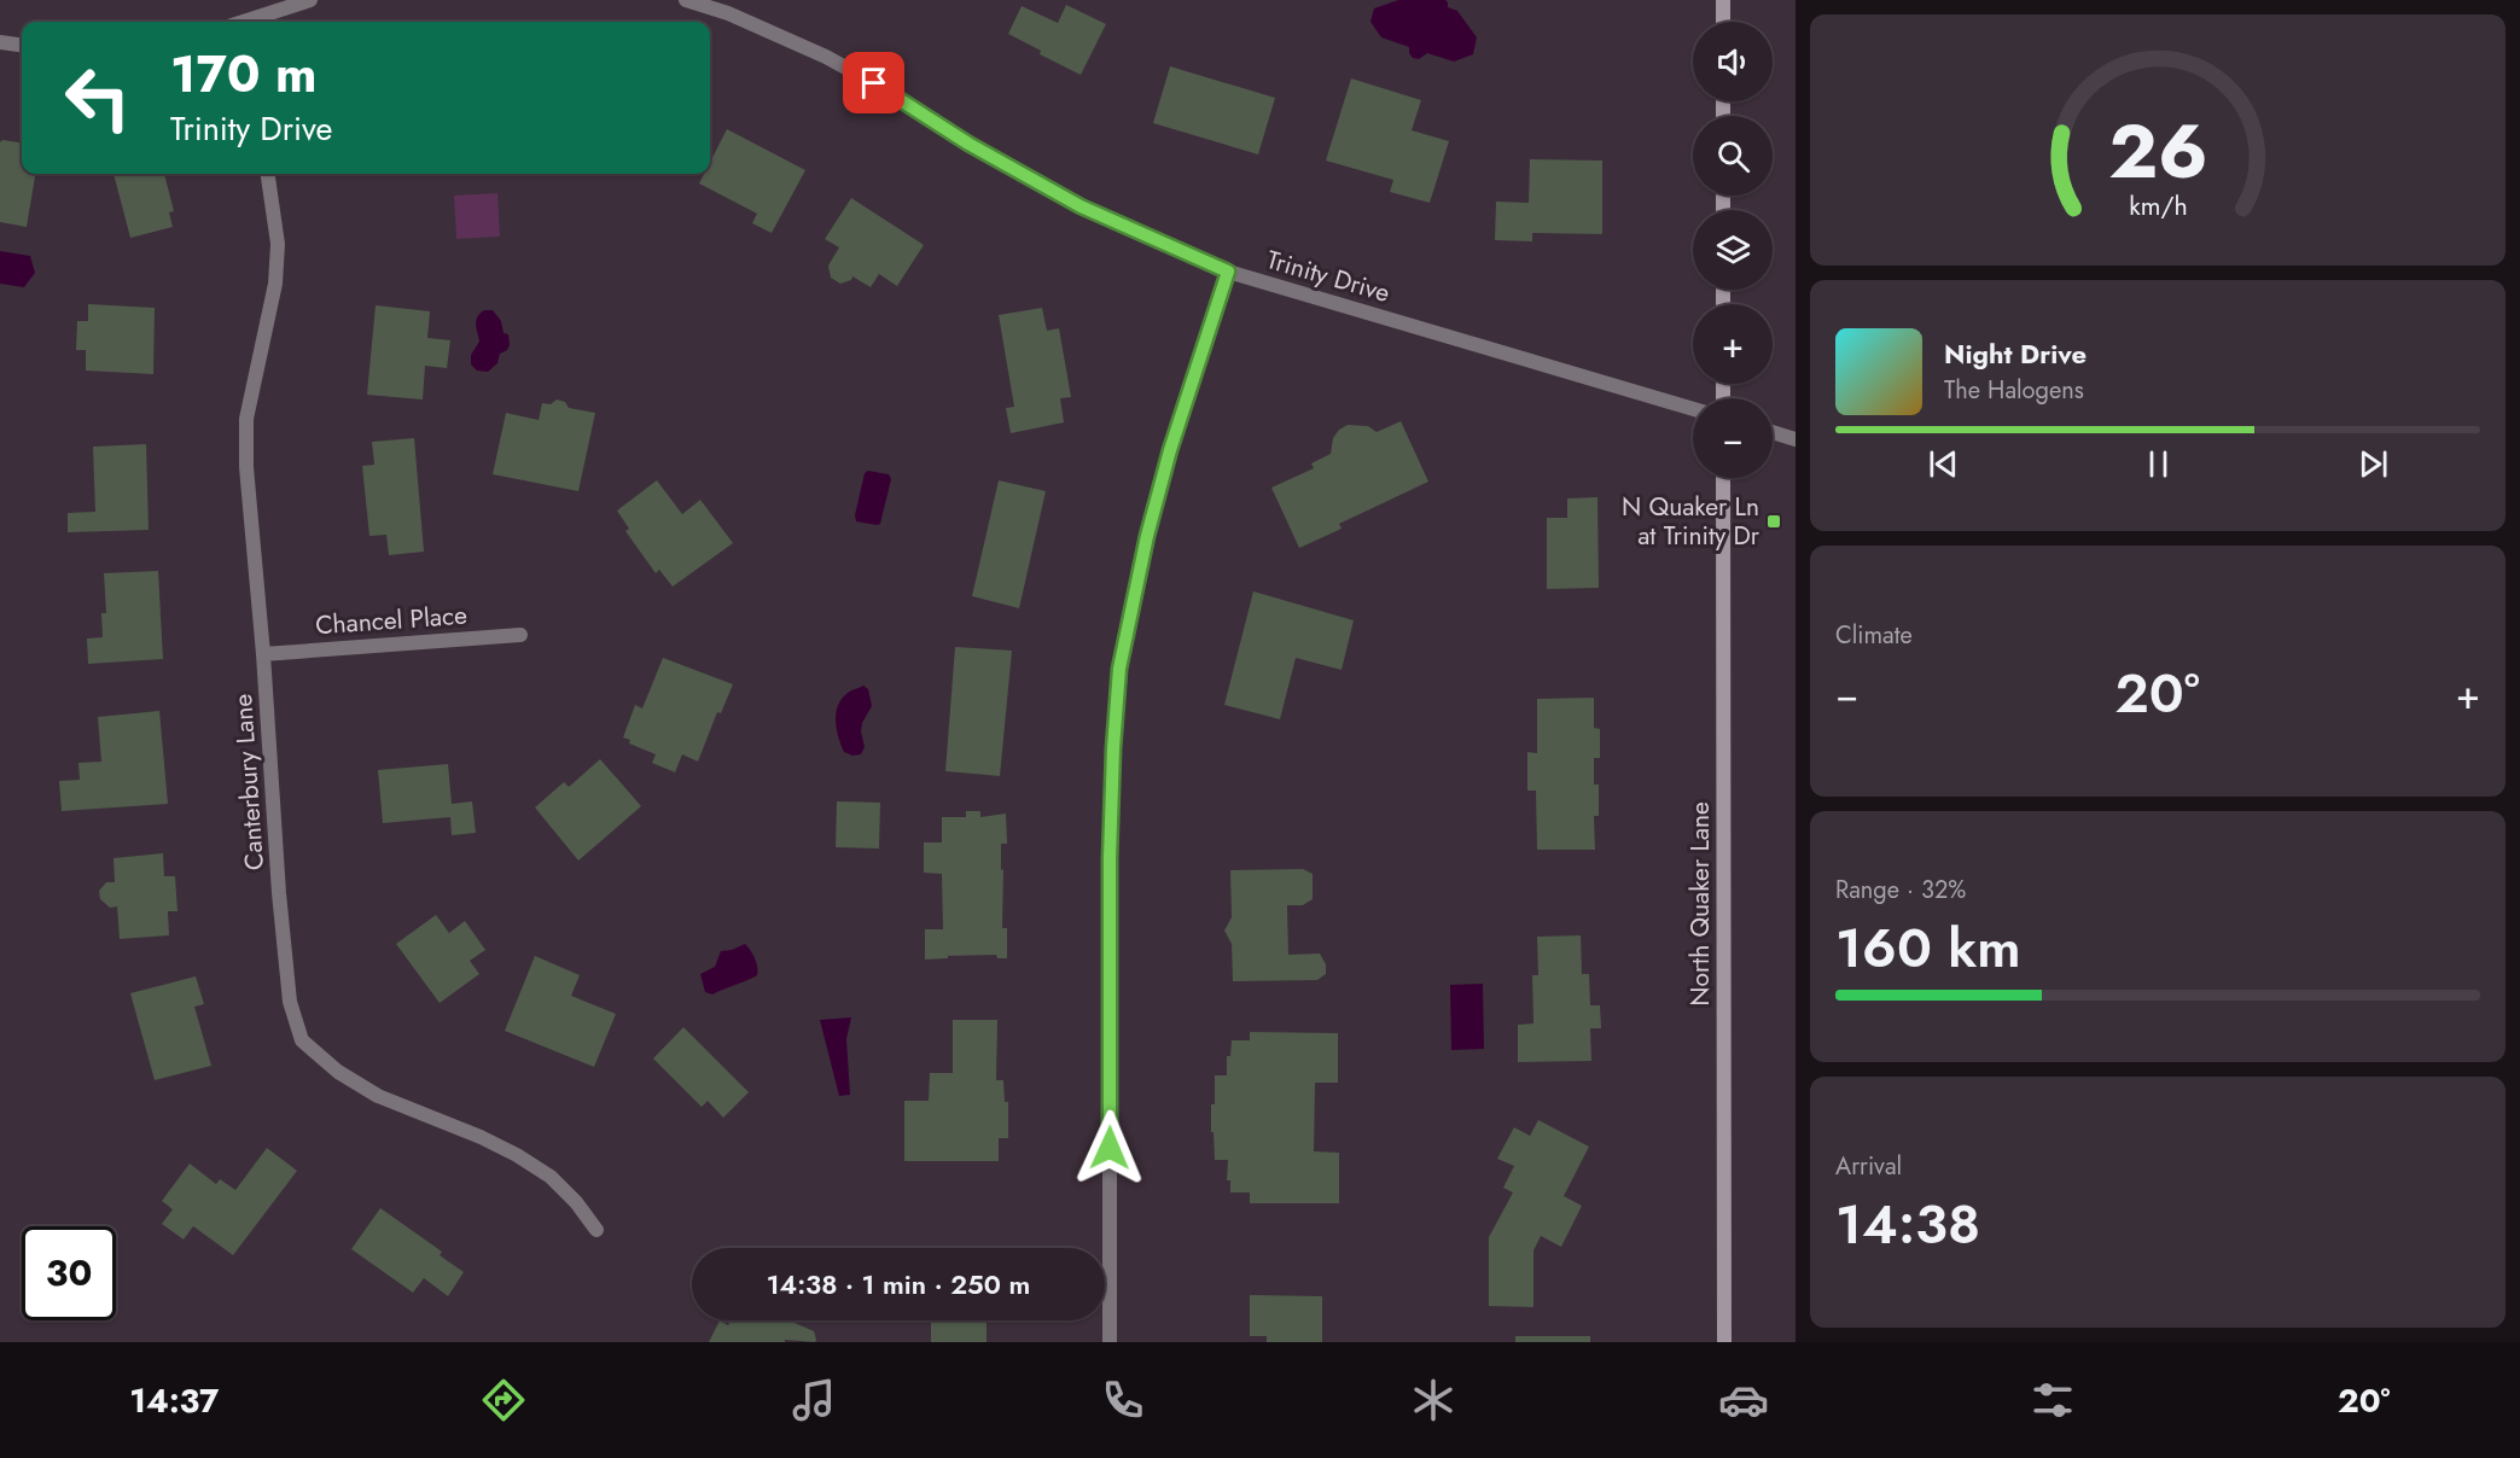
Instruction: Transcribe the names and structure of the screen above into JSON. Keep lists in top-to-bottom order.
{
  "streets": {
    "main road": ["North Quaker Lane"],
    "street": ["Trinity Drive", "Chancel Place", "Canterbury Lane"]
  },
  "crossings": [
    ["Chancel Place", "Canterbury Lane"]
  ],
  "places": {
    "transit": ["N Quaker Ln at Trinity Dr"]
  },
  "page": {
    "map_buttons": ["+", "−"],
    "turn": ["170 m", "Trinity Drive"],
    "song": ["Night Drive", "The Halogens"],
    "tile": [
      "Climate",
      ["Range · 32%", "160 km"],
      ["Arrival", "14:38"]
    ],
    "heat": ["−", "20°", "+"],
    "limit": "30",
    "trip": "14:38 · 1 min · 250 m",
    "tabs": ["14:37", "20°"],
    "gauge": ["26", "km/h"]
  }
}
